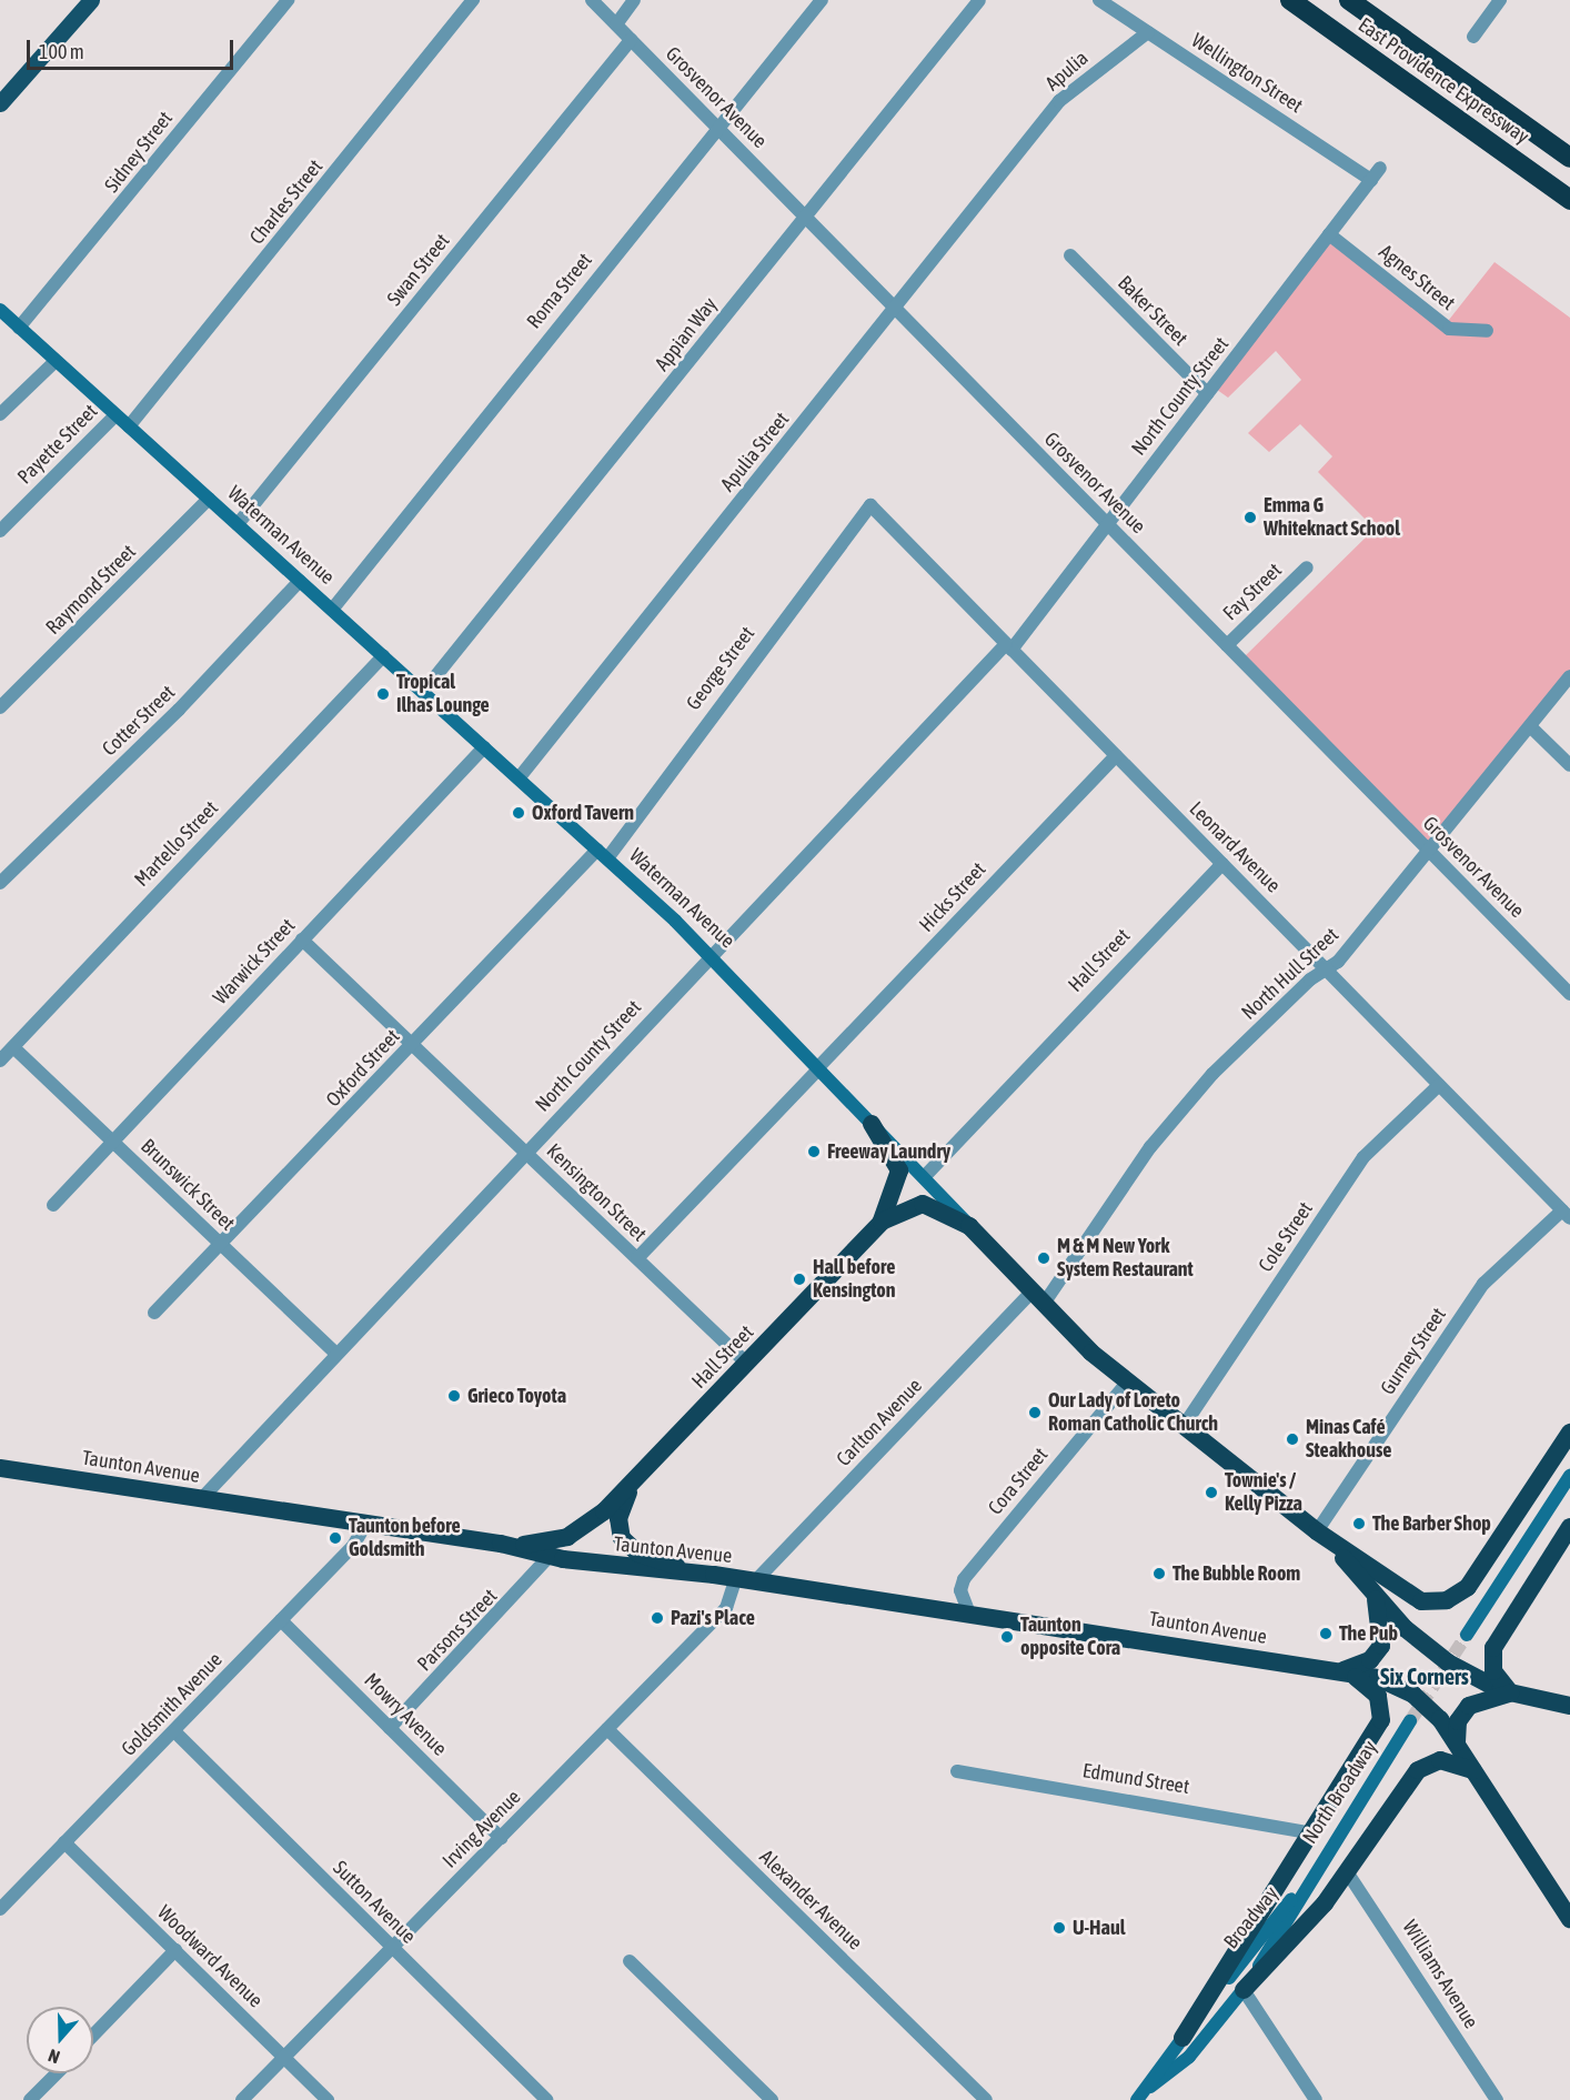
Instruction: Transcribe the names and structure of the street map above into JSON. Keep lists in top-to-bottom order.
{
  "streets": {
    "highway": [
      "East Providence Expressway",
      "Waterman Avenue",
      "Hall Street",
      "Taunton Avenue"
    ],
    "main road": ["North Broadway", "Broadway"],
    "street": [
      "Apulia",
      "Wellington Street",
      "Grosvenor Avenue",
      "Sidney Street",
      "Charles Street",
      "Swan Street",
      "Agnes Street",
      "Roma Street",
      "Baker Street",
      "Appian Way",
      "North County Street",
      "Payette Street",
      "Apulia Street",
      "Raymond Street",
      "Fay Street",
      "George Street",
      "Cotter Street",
      "Martello Street",
      "Leonard Avenue",
      "Hicks Street",
      "Warwick Street",
      "North Hull Street",
      "Oxford Street",
      "Brunswick Street",
      "Kensington Street",
      "Cole Street",
      "Gurney Street",
      "Carlton Avenue",
      "Cora Street",
      "Parsons Street",
      "Goldsmith Avenue",
      "Mowry Avenue",
      "Edmund Street",
      "Irving Avenue",
      "Alexander Avenue",
      "Sutton Avenue",
      "Woodward Avenue",
      "Williams Avenue"
    ]
  },
  "crossings": [
    ["Apulia", "Wellington Street"],
    ["Apulia", "Apulia Street"],
    ["Wellington Street", "North County Street"],
    ["Grosvenor Avenue", "Swan Street"],
    ["Grosvenor Avenue", "Roma Street"],
    ["Grosvenor Avenue", "Appian Way"],
    ["Grosvenor Avenue", "North County Street"],
    ["Grosvenor Avenue", "Apulia Street"],
    ["Grosvenor Avenue", "Fay Street"],
    ["Grosvenor Avenue", "North Hull Street"],
    ["Sidney Street", "Waterman Avenue"],
    ["Charles Street", "Waterman Avenue"],
    ["Swan Street", "Waterman Avenue"],
    ["Agnes Street", "North County Street"],
    ["Roma Street", "Waterman Avenue"],
    ["Baker Street", "North County Street"],
    ["Appian Way", "Waterman Avenue"],
    ["North County Street", "Waterman Avenue"],
    ["North County Street", "Leonard Avenue"],
    ["North County Street", "Brunswick Street"],
    ["North County Street", "Kensington Street"],
    ["North County Street", "Taunton Avenue"],
    ["Payette Street", "Waterman Avenue"],
    ["Apulia Street", "Waterman Avenue"],
    ["Waterman Avenue", "Raymond Street"],
    ["Waterman Avenue", "George Street"],
    ["Waterman Avenue", "Cotter Street"],
    ["Waterman Avenue", "Martello Street"],
    ["Waterman Avenue", "Hicks Street"],
    ["Waterman Avenue", "Hall Street"],
    ["Waterman Avenue", "Warwick Street"],
    ["Waterman Avenue", "North Hull Street"],
    ["Waterman Avenue", "Oxford Street"],
    ["Waterman Avenue", "Cole Street"],
    ["Waterman Avenue", "Gurney Street"],
    ["Waterman Avenue", "Carlton Avenue"],
    ["Waterman Avenue", "Cora Street"],
    ["George Street", "Leonard Avenue"],
    ["George Street", "Oxford Street"],
    ["Martello Street", "Brunswick Street"],
    ["Leonard Avenue", "Hicks Street"],
    ["Leonard Avenue", "Hall Street"],
    ["Leonard Avenue", "North Hull Street"],
    ["Leonard Avenue", "Cole Street"],
    ["Leonard Avenue", "Gurney Street"],
    ["Hicks Street", "Kensington Street"],
    ["Hall Street", "Kensington Street"],
    ["Hall Street", "Taunton Avenue"],
    ["Warwick Street", "Brunswick Street"],
    ["Warwick Street", "Kensington Street"],
    ["North Hull Street", "Carlton Avenue"],
    ["Oxford Street", "Brunswick Street"],
    ["Oxford Street", "Kensington Street"],
    ["Carlton Avenue", "Taunton Avenue"],
    ["Taunton Avenue", "Cora Street"],
    ["Taunton Avenue", "Parsons Street"],
    ["Taunton Avenue", "Goldsmith Avenue"],
    ["Taunton Avenue", "Irving Avenue"],
    ["Parsons Street", "Mowry Avenue"],
    ["Goldsmith Avenue", "Mowry Avenue"],
    ["Goldsmith Avenue", "Sutton Avenue"],
    ["Goldsmith Avenue", "Woodward Avenue"],
    ["Mowry Avenue", "Irving Avenue"],
    ["North Broadway", "Broadway"],
    ["Irving Avenue", "Alexander Avenue"],
    ["Irving Avenue", "Sutton Avenue"],
    ["Irving Avenue", "Woodward Avenue"]
  ],
  "districts": ["Six Corners"],
  "places": [
    "Emma G Whiteknact School",
    "Tropical Ilhas Lounge",
    "Oxford Tavern",
    "Freeway Laundry",
    "M & M New York System Restaurant",
    "Hall before Kensington",
    "Grieco Toyota",
    "Our Lady of Loreto Roman Catholic Church",
    "Minas Café Steakhouse",
    "Townie's / Kelly Pizza",
    "The Barber Shop",
    "Taunton before Goldsmith",
    "The Bubble Room",
    "Pazi's Place",
    "The Pub",
    "Taunton opposite Cora",
    "U-Haul"
  ],
  "scale_bar": "100 m",
  "north": "bottom"
}
